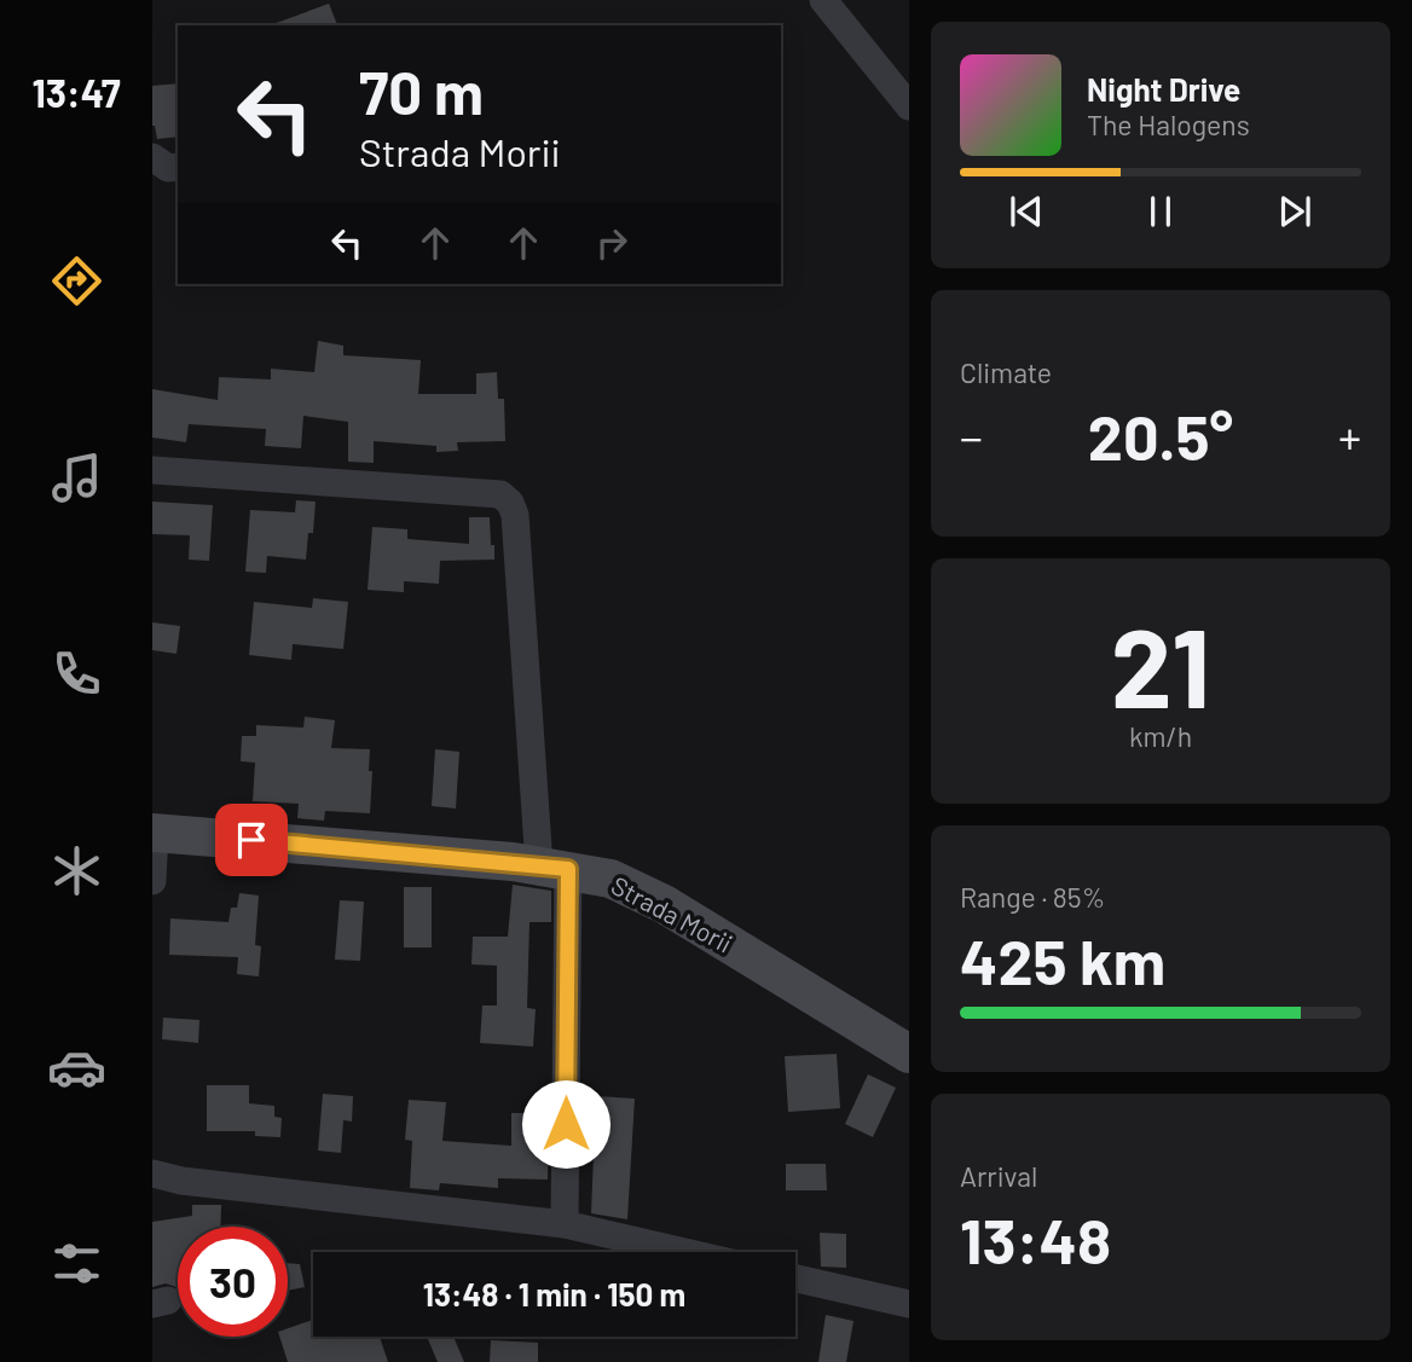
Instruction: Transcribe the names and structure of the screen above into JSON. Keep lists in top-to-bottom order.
{
  "streets": {
    "street": ["Strada Morii"]
  },
  "page": {
    "tabs": "13:47",
    "turn": ["70 m", "Strada Morii"],
    "song": ["Night Drive", "The Halogens"],
    "tile": [
      "Climate",
      ["21", "km/h"],
      ["Range · 85%", "425 km"],
      ["Arrival", "13:48"]
    ],
    "heat": ["−", "20.5°", "+"],
    "limit": "30",
    "trip": "13:48 · 1 min · 150 m"
  }
}
